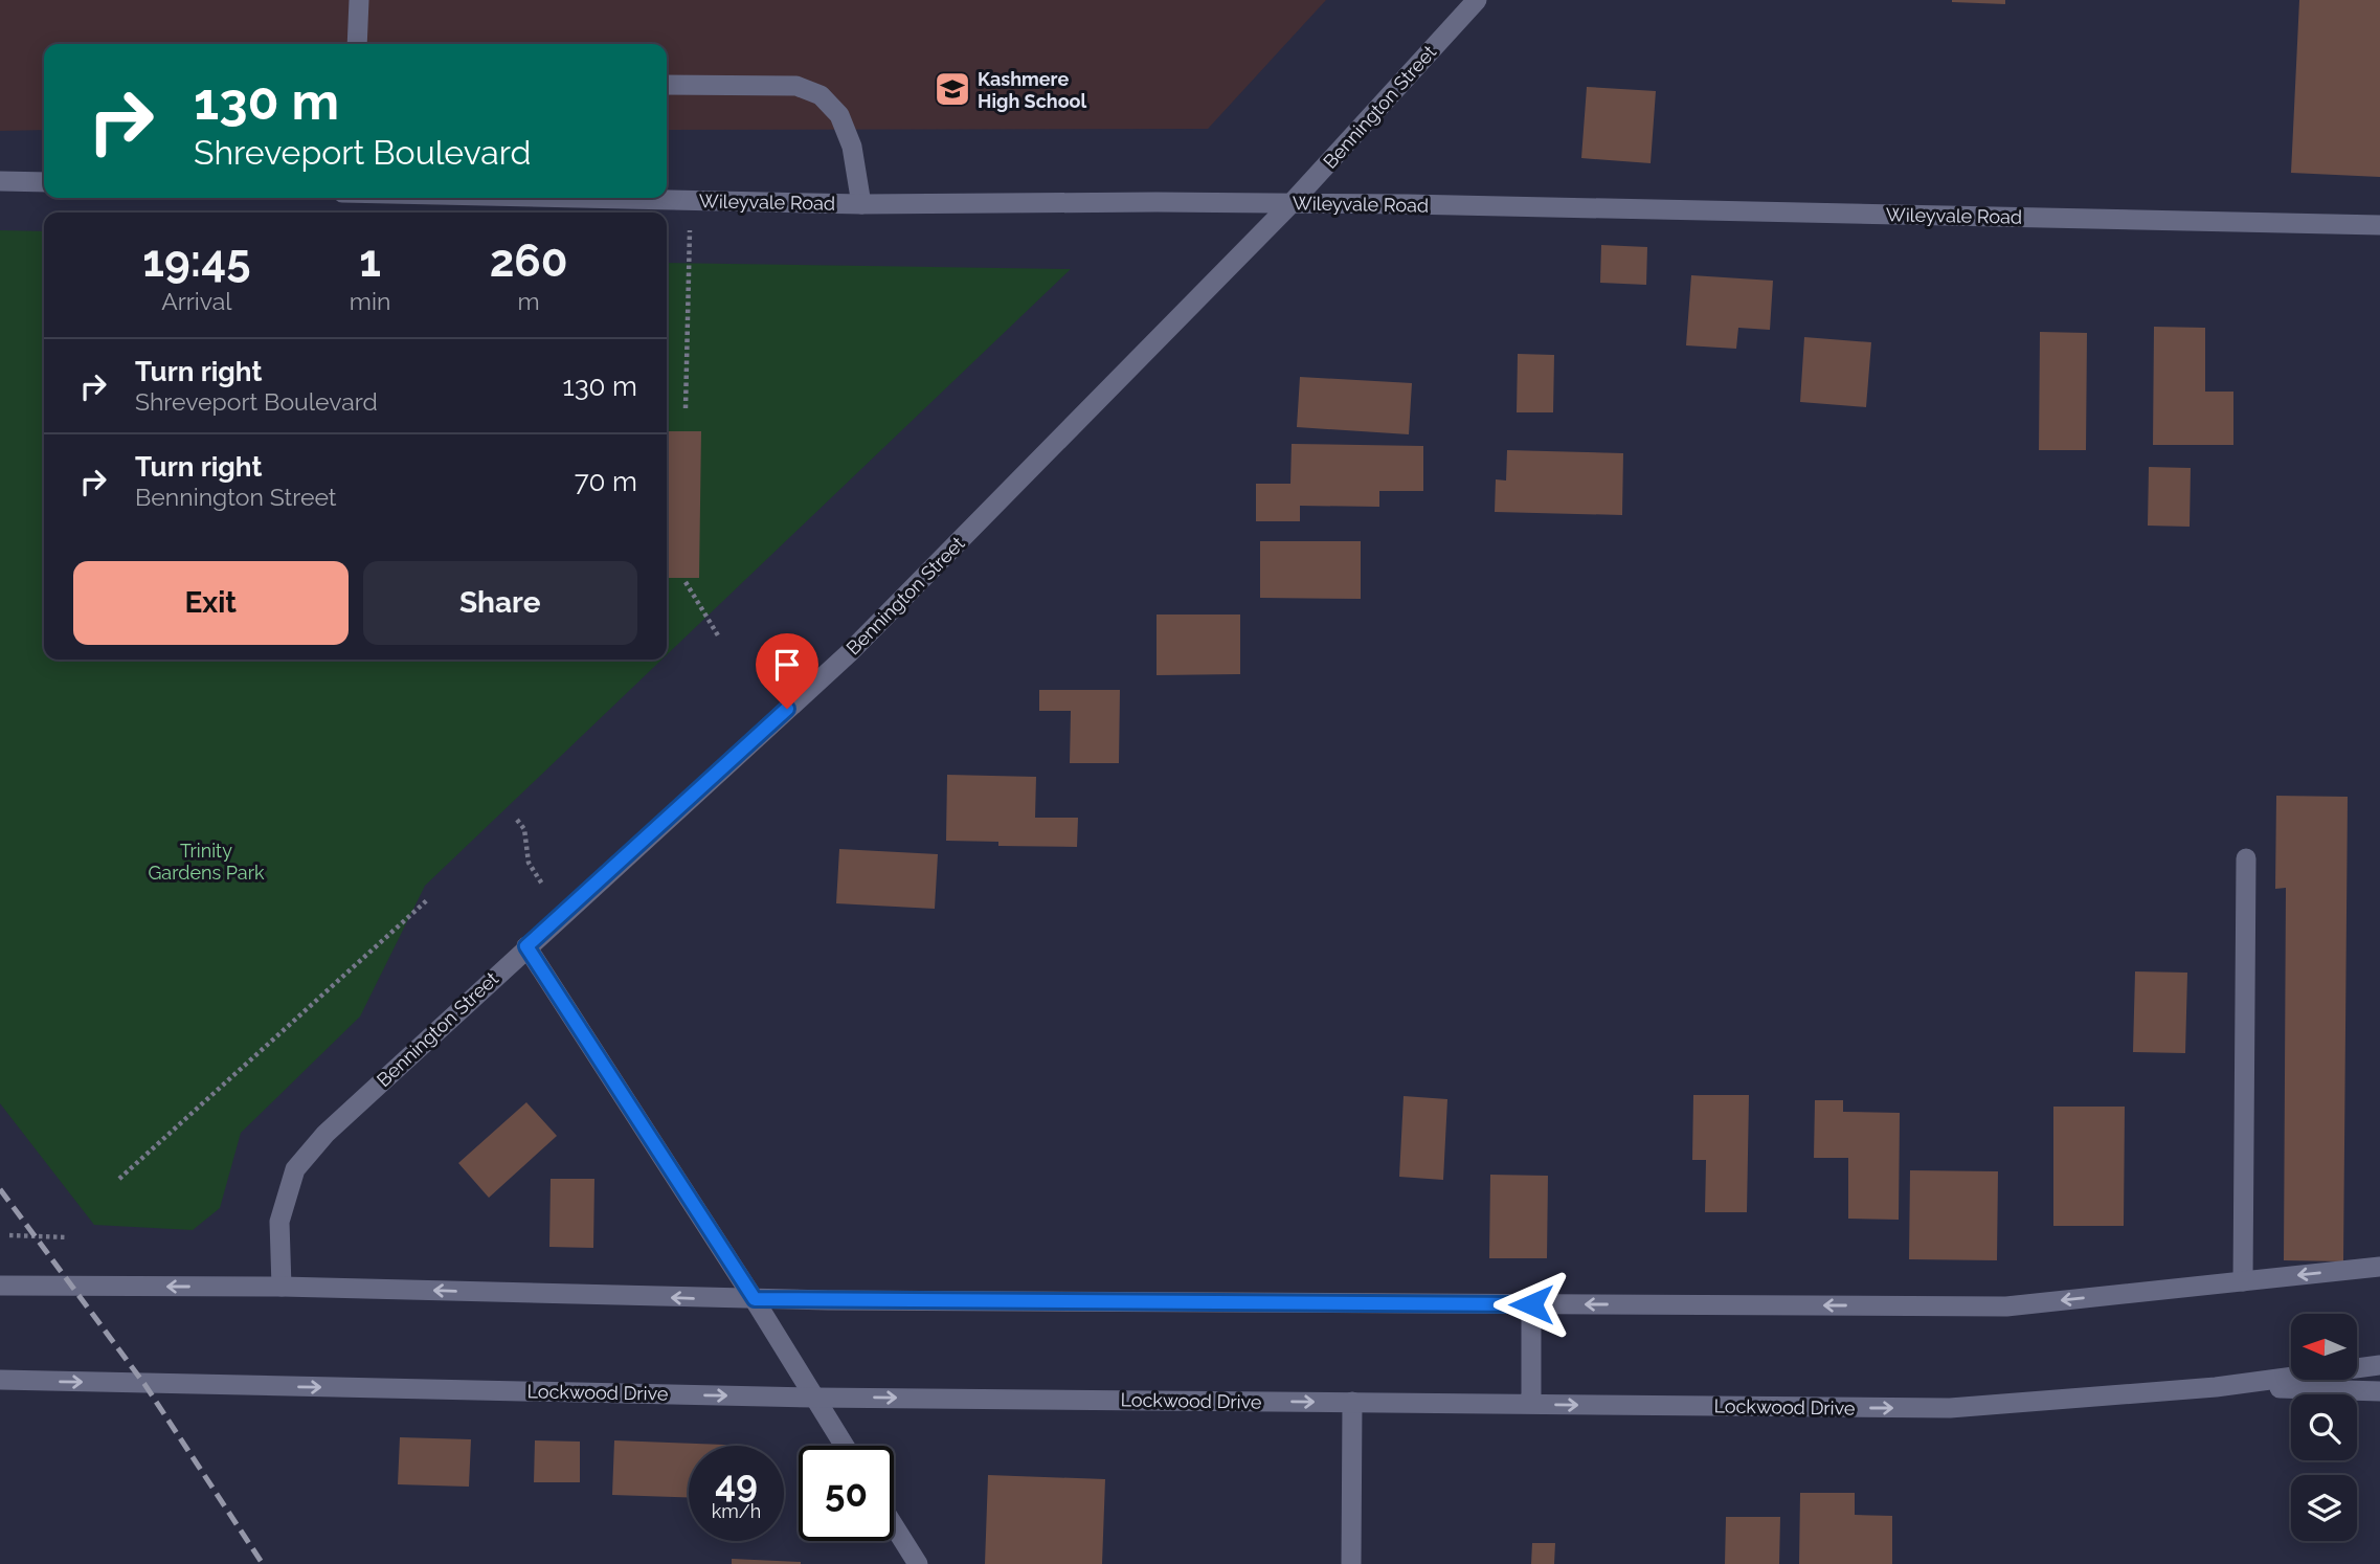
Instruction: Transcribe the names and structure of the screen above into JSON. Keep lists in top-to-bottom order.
{
  "streets": {
    "main road": ["Bennington Street", "Wileyvale Road", "Lockwood Drive"]
  },
  "crossings": [
    ["Bennington Street", "Wileyvale Road"]
  ],
  "parks": ["Trinity Gardens Park"],
  "places": {
    "school or university": ["Kashmere High School"]
  },
  "north": "left",
  "page": {
    "turn": ["130 m", "Shreveport Boulevard"],
    "eta": [
      "19:45",
      "Arrival",
      "1",
      "min",
      "260",
      "m"
    ],
    "list": [
      {
        "name": "Turn right",
        "note": "Shreveport Boulevard",
        "value": "130 m"
      },
      {
        "name": "Turn right",
        "note": "Bennington Street",
        "value": "70 m"
      }
    ],
    "buttons": ["Exit", "Share"],
    "speed": "49 km/h",
    "limit": "50"
  }
}
